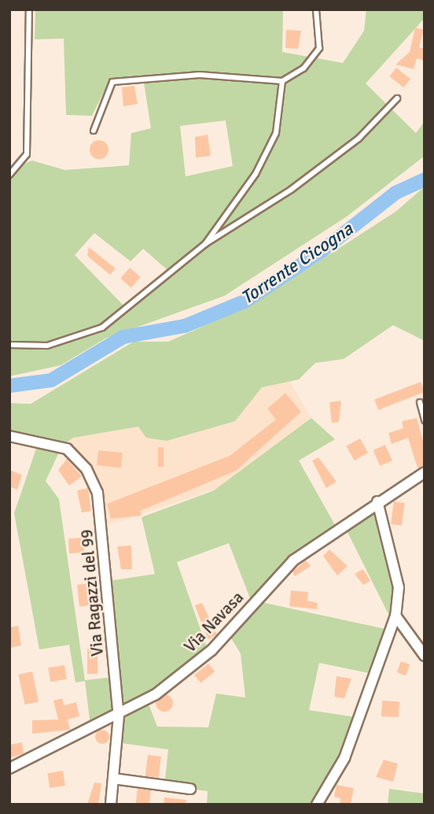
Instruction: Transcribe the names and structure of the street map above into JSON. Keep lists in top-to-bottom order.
{
  "streets": {
    "street": ["Via Ragazzi del 99", "Via Navasa"]
  },
  "crossings": [
    ["Via Ragazzi del 99", "Via Navasa"]
  ],
  "water": ["Torrente Cicogna"]
}
